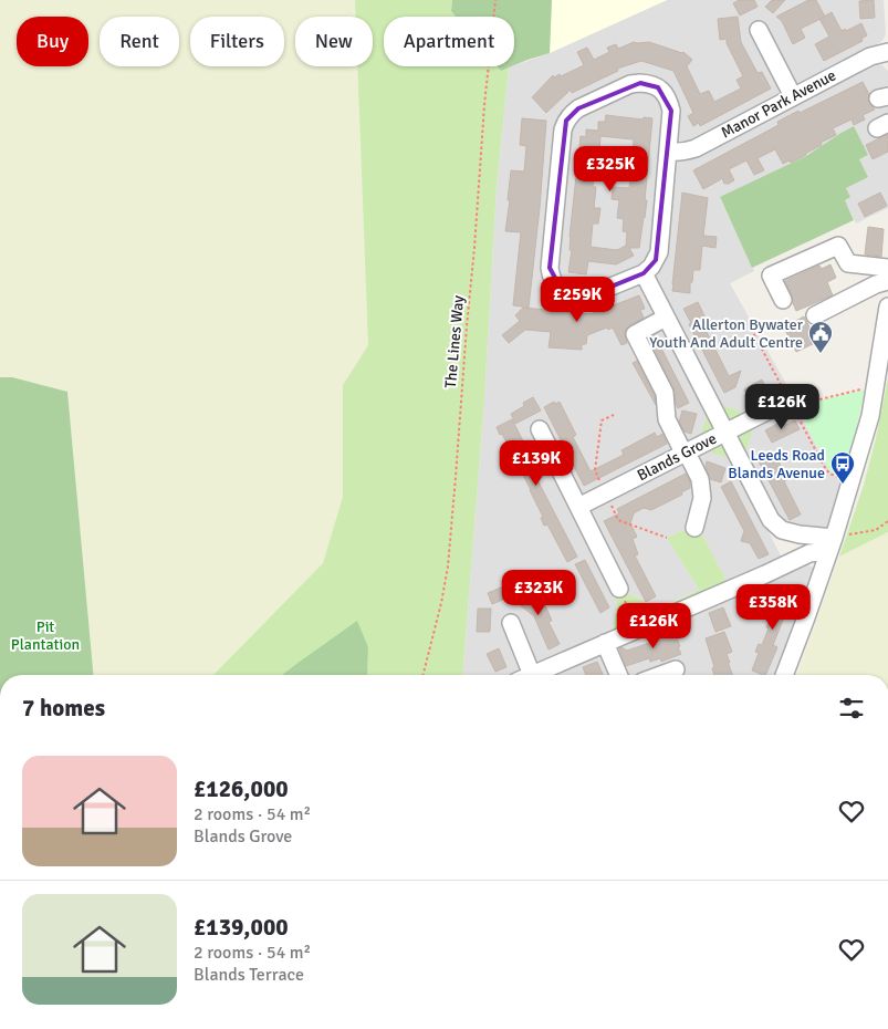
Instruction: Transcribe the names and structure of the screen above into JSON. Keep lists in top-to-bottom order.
{
  "streets": {
    "street": ["Manor Park Avenue", "Blands Grove"],
    "path": ["The Lines Way"]
  },
  "parks": ["Pit Plantation"],
  "places": {
    "public building": ["Allerton Bywater Youth And Adult Centre"],
    "bus stop": ["Leeds Road Blands Avenue"]
  },
  "page": {
    "chip": [
      "Buy",
      "Rent",
      "Filters",
      "New",
      "Apartment"
    ],
    "price": [
      "£325K",
      "£259K",
      "£126K",
      "£139K",
      "£323K",
      "£358K",
      "£126K"
    ],
    "heading": "7 homes",
    "list": [
      {
        "name": "£126,000",
        "note": "2 rooms · 54 m² · Blands Grove"
      },
      {
        "name": "£139,000",
        "note": "2 rooms · 54 m² · Blands Terrace"
      }
    ]
  }
}
